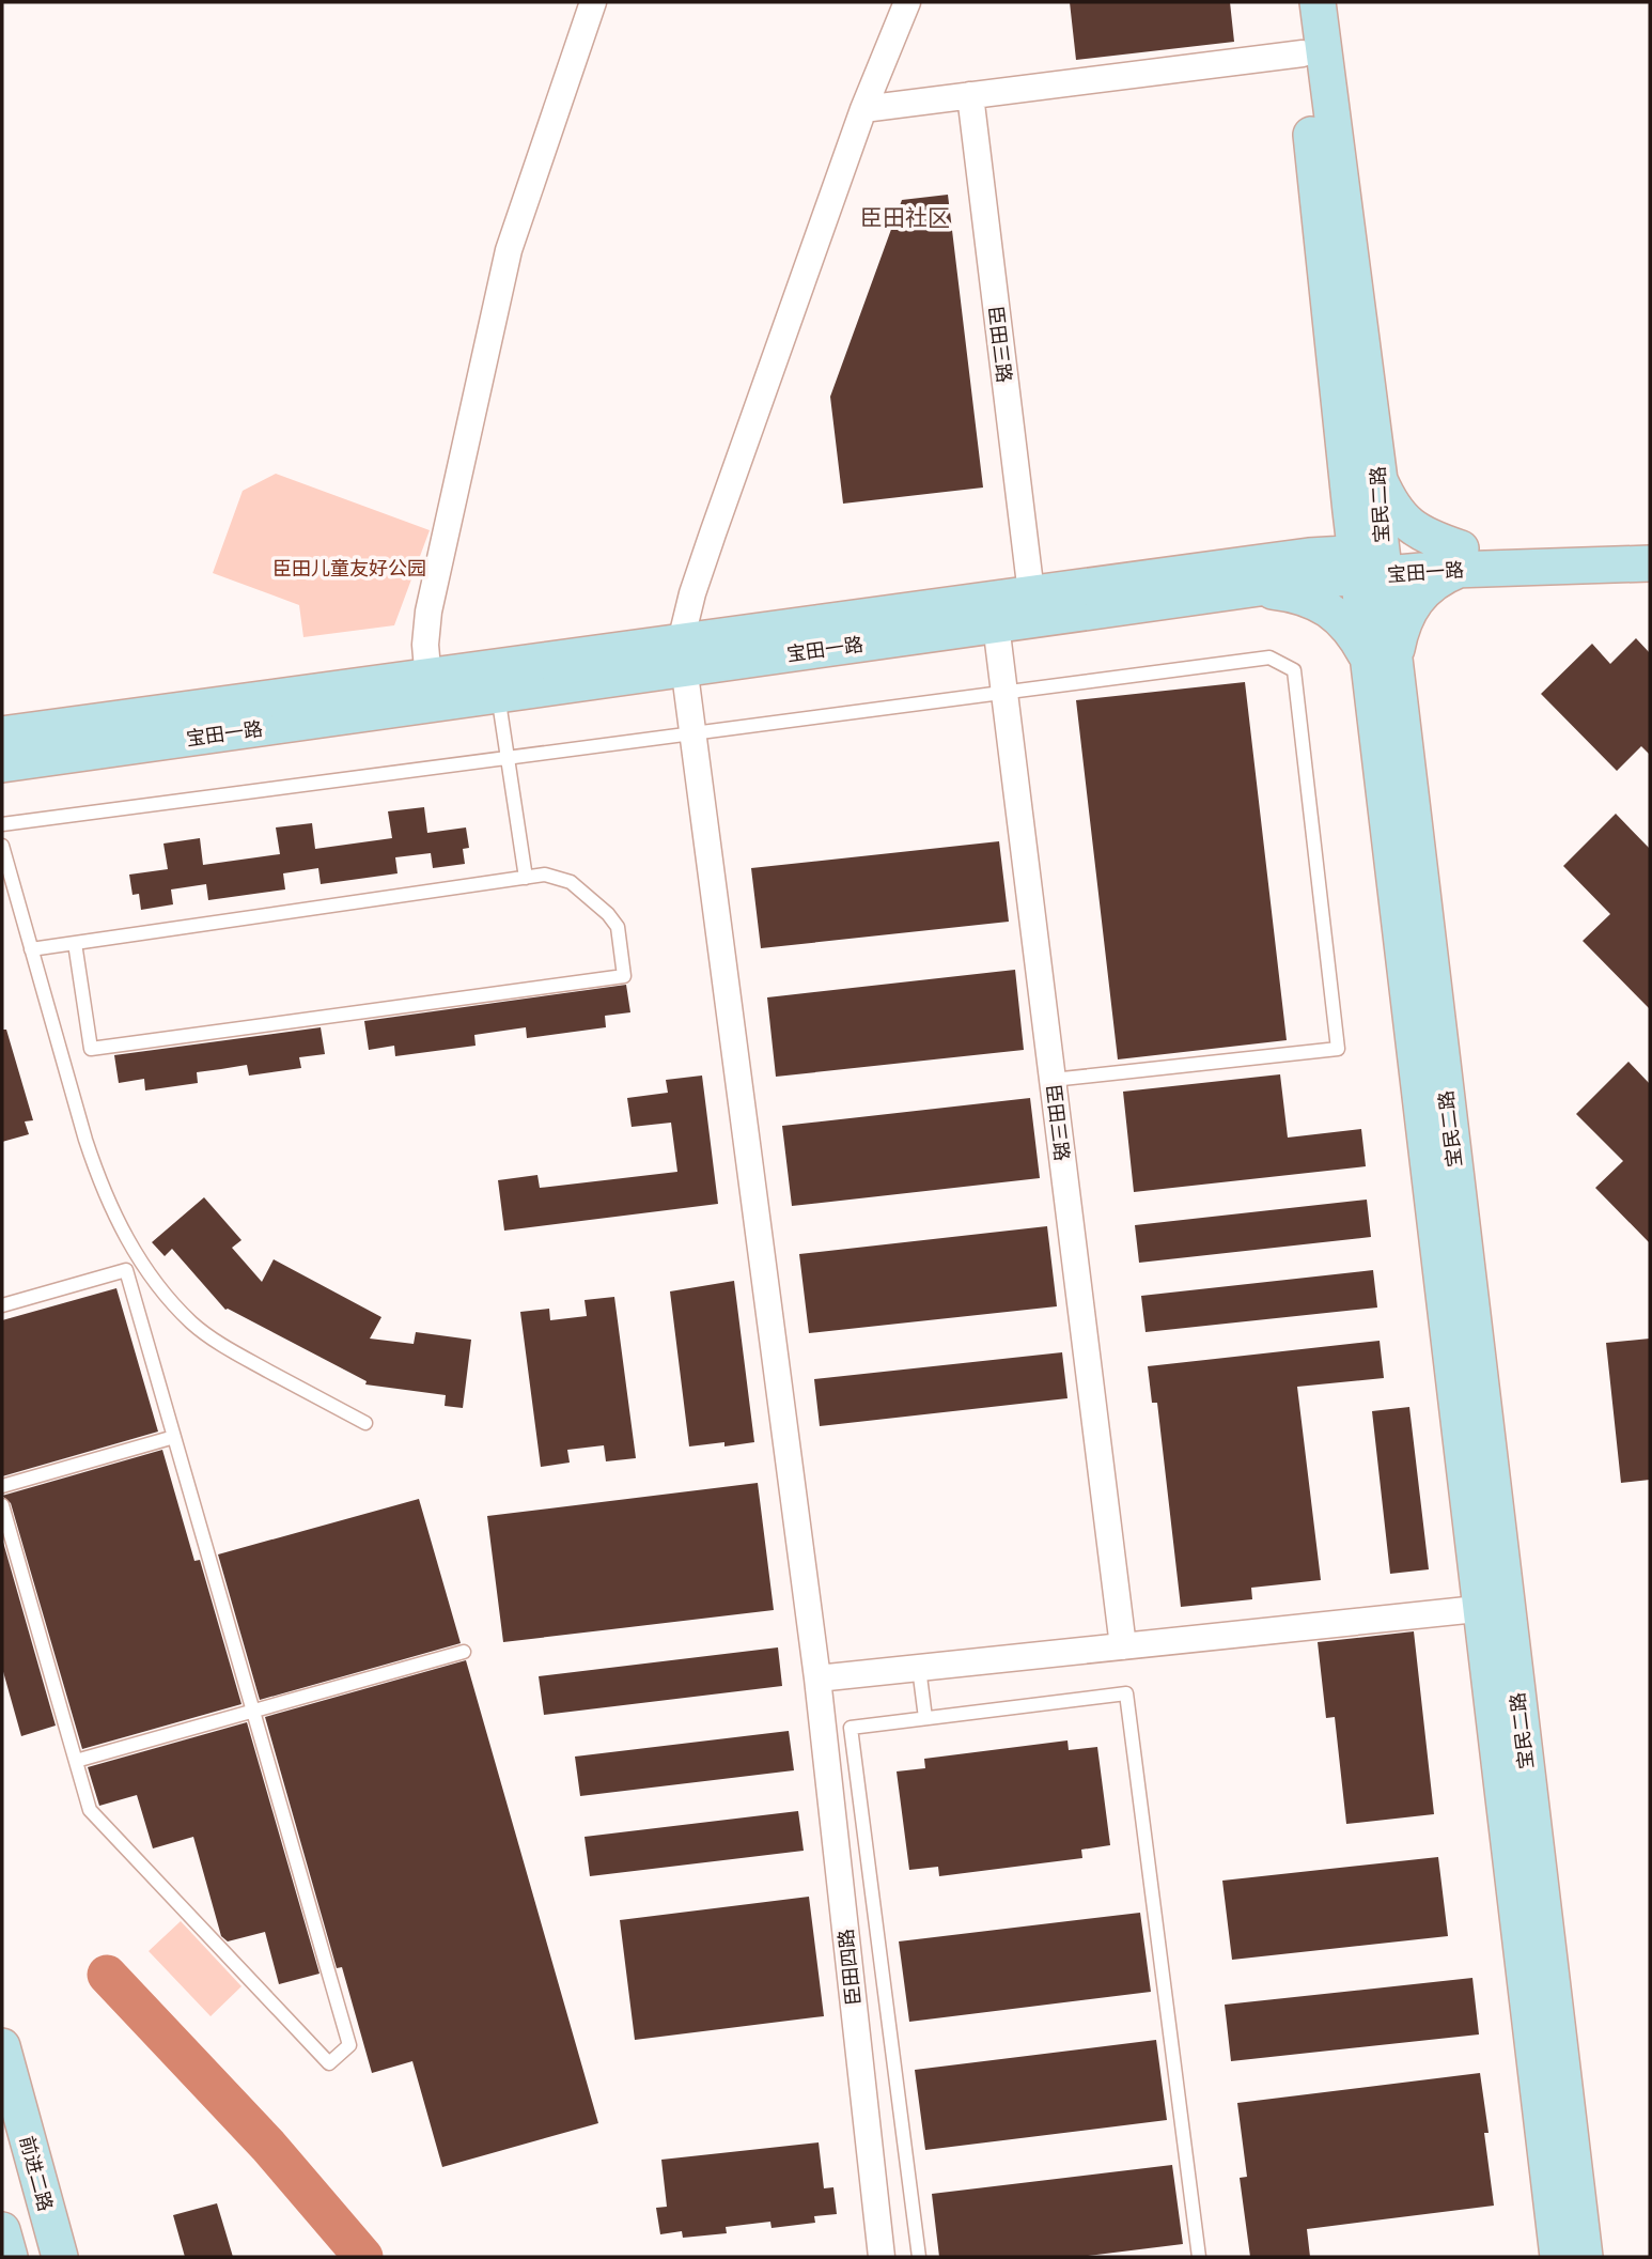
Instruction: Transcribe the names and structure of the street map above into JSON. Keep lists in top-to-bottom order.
{
  "streets": {
    "street": [
      "臣田三路",
      "宝民二路",
      "宝田一路",
      "臣田四路",
      "前进二路"
    ]
  },
  "crossings": [
    ["臣田三路", "宝田一路"],
    ["宝民二路", "宝田一路"],
    ["宝田一路", "臣田四路"]
  ],
  "districts": ["臣田社区"],
  "parks": ["臣田儿童友好公园"]
}
